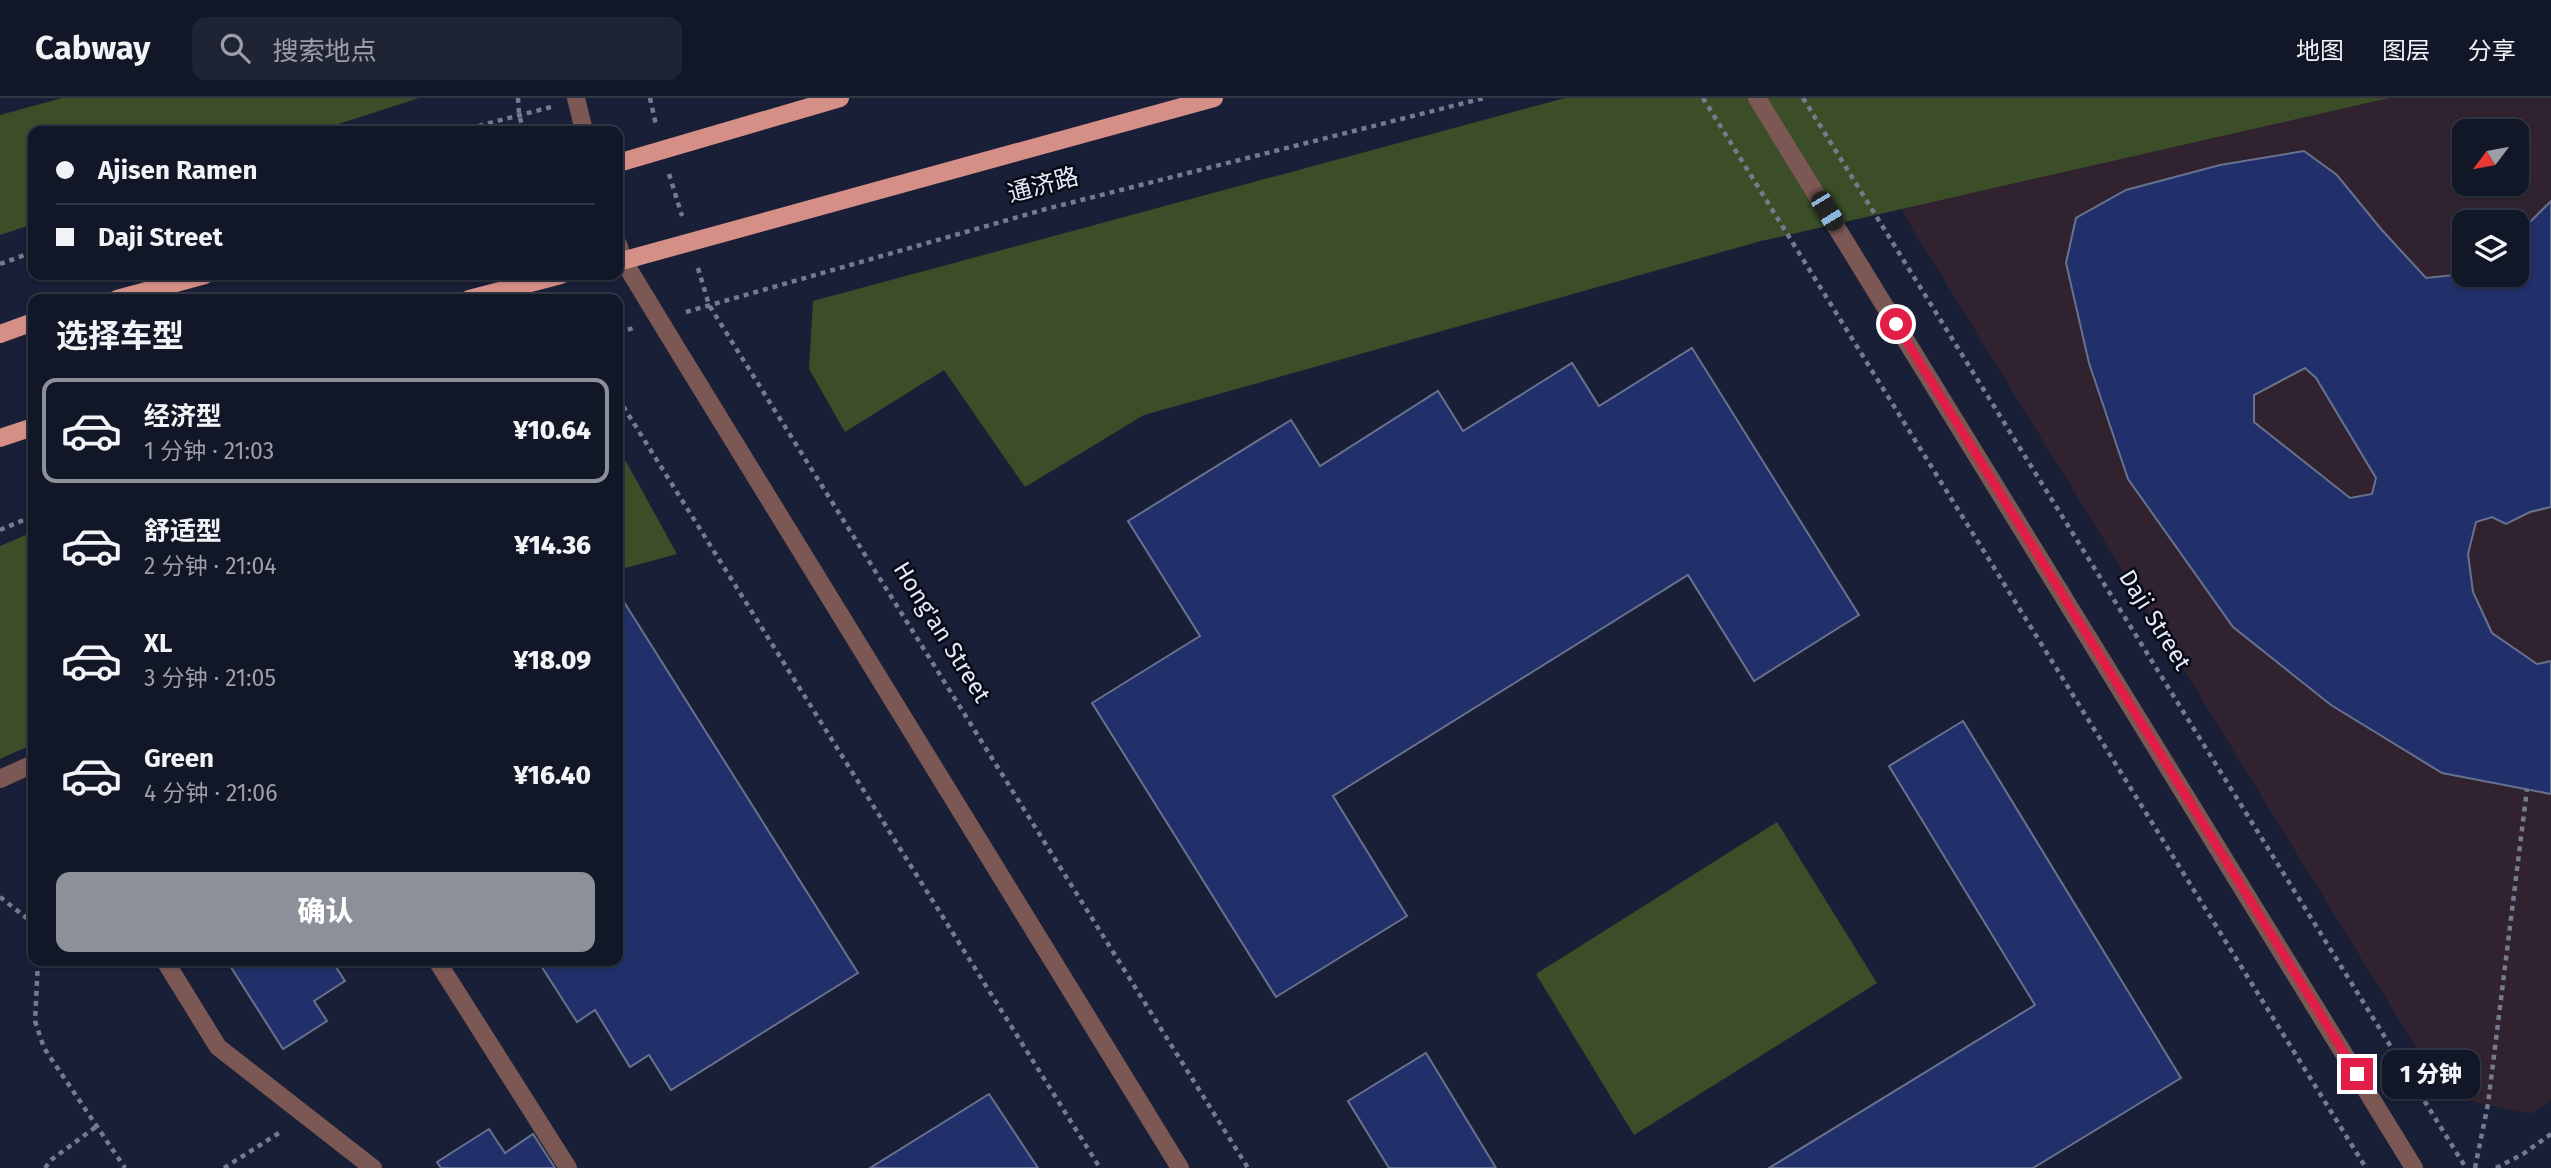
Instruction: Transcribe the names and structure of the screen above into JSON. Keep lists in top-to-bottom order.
{
  "streets": {
    "main road": ["通济路"],
    "path": ["Daji Street", "Hong'an Street"]
  },
  "crossings": [
    ["通济路", "Hong'an Street"]
  ],
  "north": "bottom left",
  "page": {
    "header": "Cabway",
    "search": "搜索地点",
    "nav": ["地图", "图层", "分享"],
    "banner": ["Ajisen Ramen", "Daji Street"],
    "heading": "选择车型",
    "list": [
      {
        "name": "经济型",
        "note": "1 分钟 · 21:03",
        "value": "¥10.64"
      },
      {
        "name": "舒适型",
        "note": "2 分钟 · 21:04",
        "value": "¥14.36"
      },
      {
        "name": "XL",
        "note": "3 分钟 · 21:05",
        "value": "¥18.09"
      },
      {
        "name": "Green",
        "note": "4 分钟 · 21:06",
        "value": "¥16.40"
      }
    ],
    "buttons": "确认",
    "bubble": "1 分钟"
  }
}
